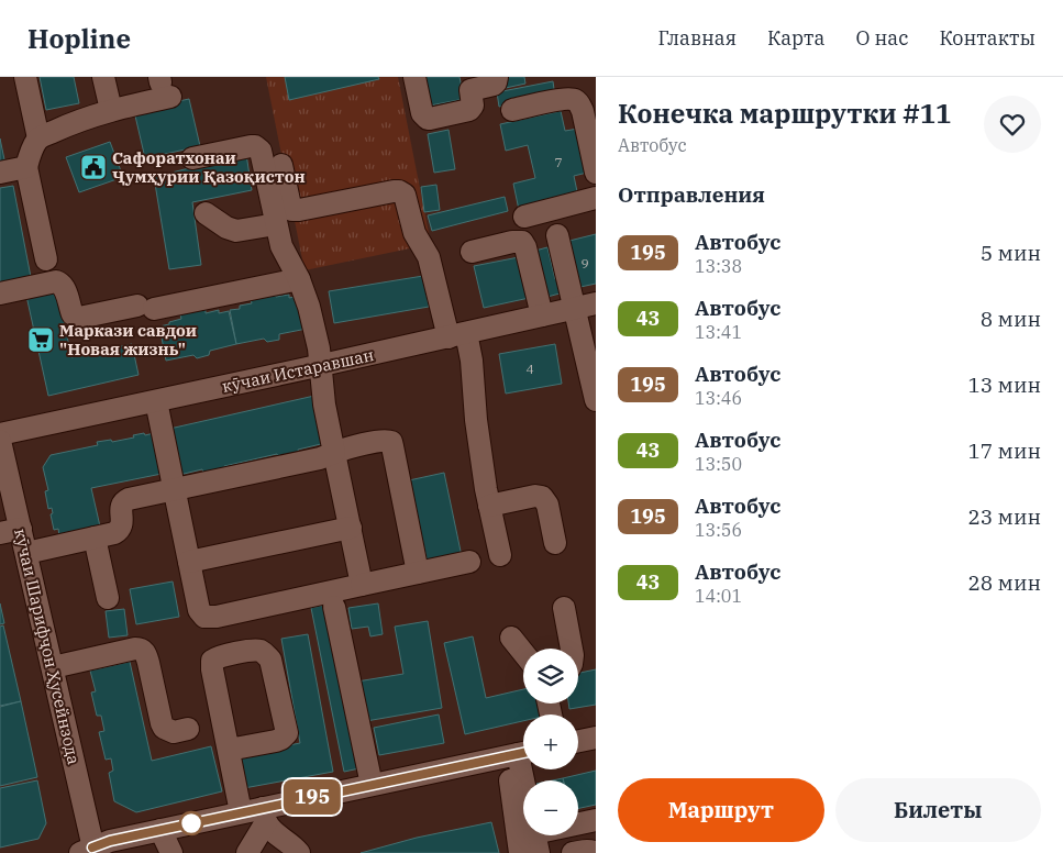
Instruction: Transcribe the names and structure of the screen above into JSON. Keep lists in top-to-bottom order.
{
  "streets": {
    "street": ["кӯчаи Истаравшан", "кӯчаи Шарифҷон Ҳусейнзода"]
  },
  "places": {
    "public building": ["Сафоратхонаи Ҷумҳурии Қазоқистон"],
    "supermarket": ["Маркази савдои \"Новая жизнь\""]
  },
  "lines": ["bus line 195"],
  "house_numbers": ["7", "9", "4"],
  "page": {
    "header": "Hopline",
    "nav": [
      "Главная",
      "Карта",
      "О нас",
      "Контакты"
    ],
    "on_map": "195",
    "heading": [
      ["Конечка маршрутки #11", "Автобус"],
      "Отправления"
    ],
    "list": [
      {
        "mark": "195",
        "name": "Автобус",
        "note": "13:38",
        "value": "5 мин"
      },
      {
        "mark": "43",
        "name": "Автобус",
        "note": "13:41",
        "value": "8 мин"
      },
      {
        "mark": "195",
        "name": "Автобус",
        "note": "13:46",
        "value": "13 мин"
      },
      {
        "mark": "43",
        "name": "Автобус",
        "note": "13:50",
        "value": "17 мин"
      },
      {
        "mark": "195",
        "name": "Автобус",
        "note": "13:56",
        "value": "23 мин"
      },
      {
        "mark": "43",
        "name": "Автобус",
        "note": "14:01",
        "value": "28 мин"
      }
    ],
    "map_buttons": ["+", "−"],
    "buttons": ["Маршрут", "Билеты"]
  }
}
